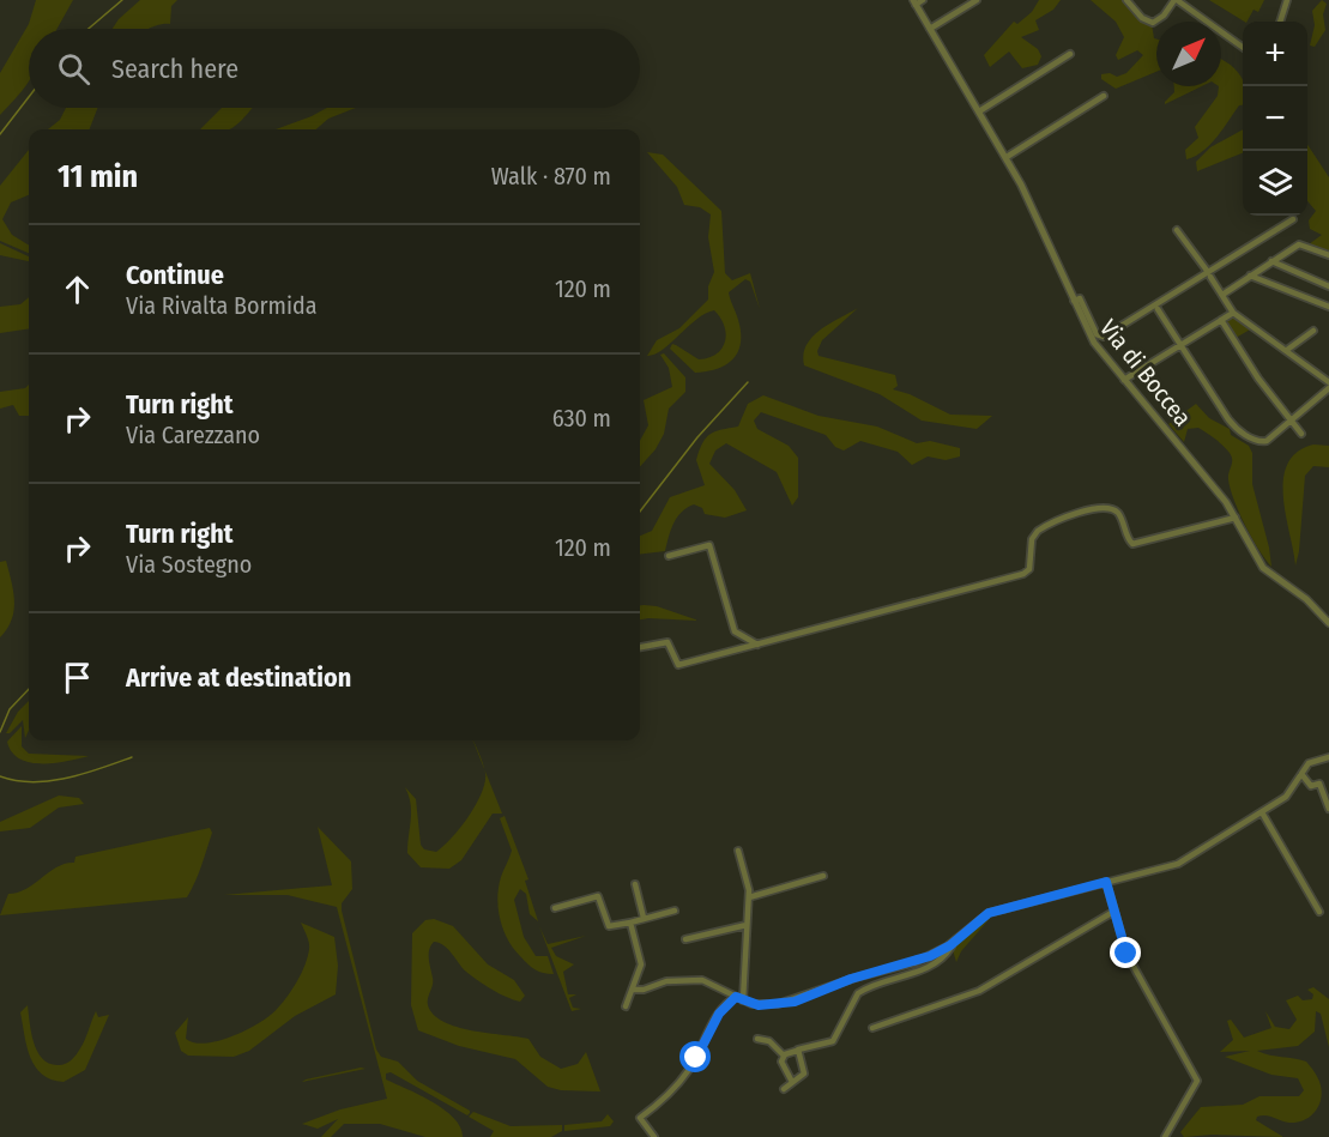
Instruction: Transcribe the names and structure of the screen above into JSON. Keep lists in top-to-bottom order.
{
  "streets": {
    "street": ["Via di Boccea"]
  },
  "north": "top right",
  "page": {
    "map_buttons": ["+", "−"],
    "search": "Search here",
    "heading": ["11 min", "Walk · 870 m"],
    "list": [
      ["Continue", "Via Rivalta Bormida", "120 m"],
      ["Turn right", "Via Carezzano", "630 m"],
      ["Turn right", "Via Sostegno", "120 m"],
      "Arrive at destination"
    ]
  }
}
